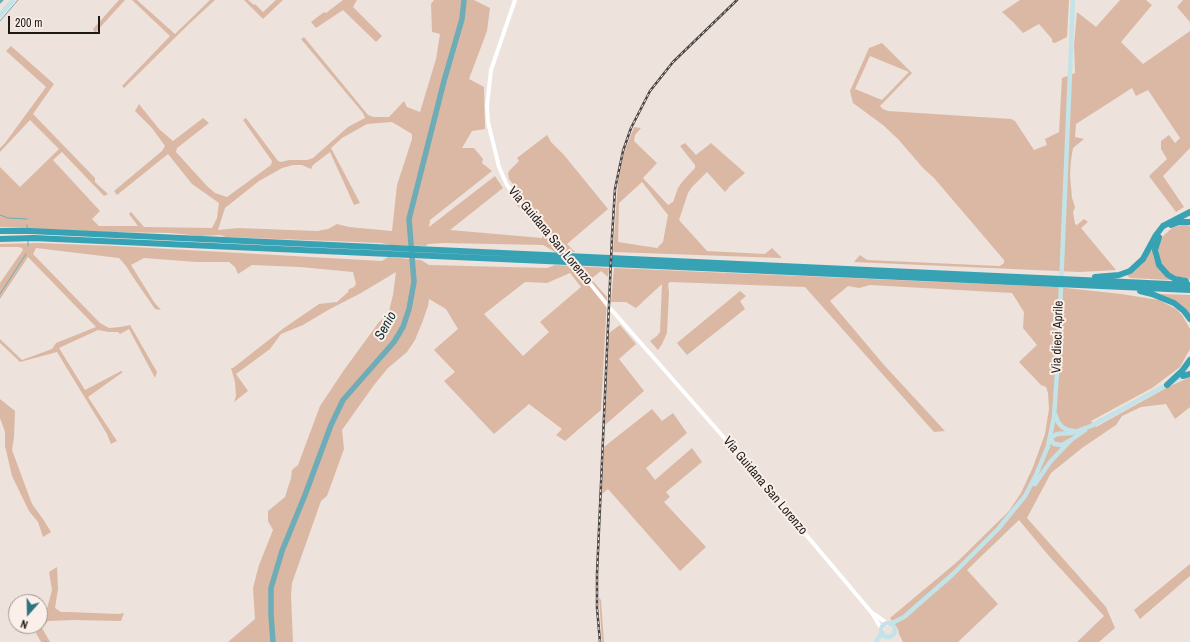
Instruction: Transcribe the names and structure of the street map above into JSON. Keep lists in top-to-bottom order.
{
  "streets": {
    "main road": ["Via dieci Aprile"],
    "street": ["Via Guidana San Lorenzo"]
  },
  "water": ["Senio"],
  "scale_bar": "200 m",
  "north": "bottom"
}
